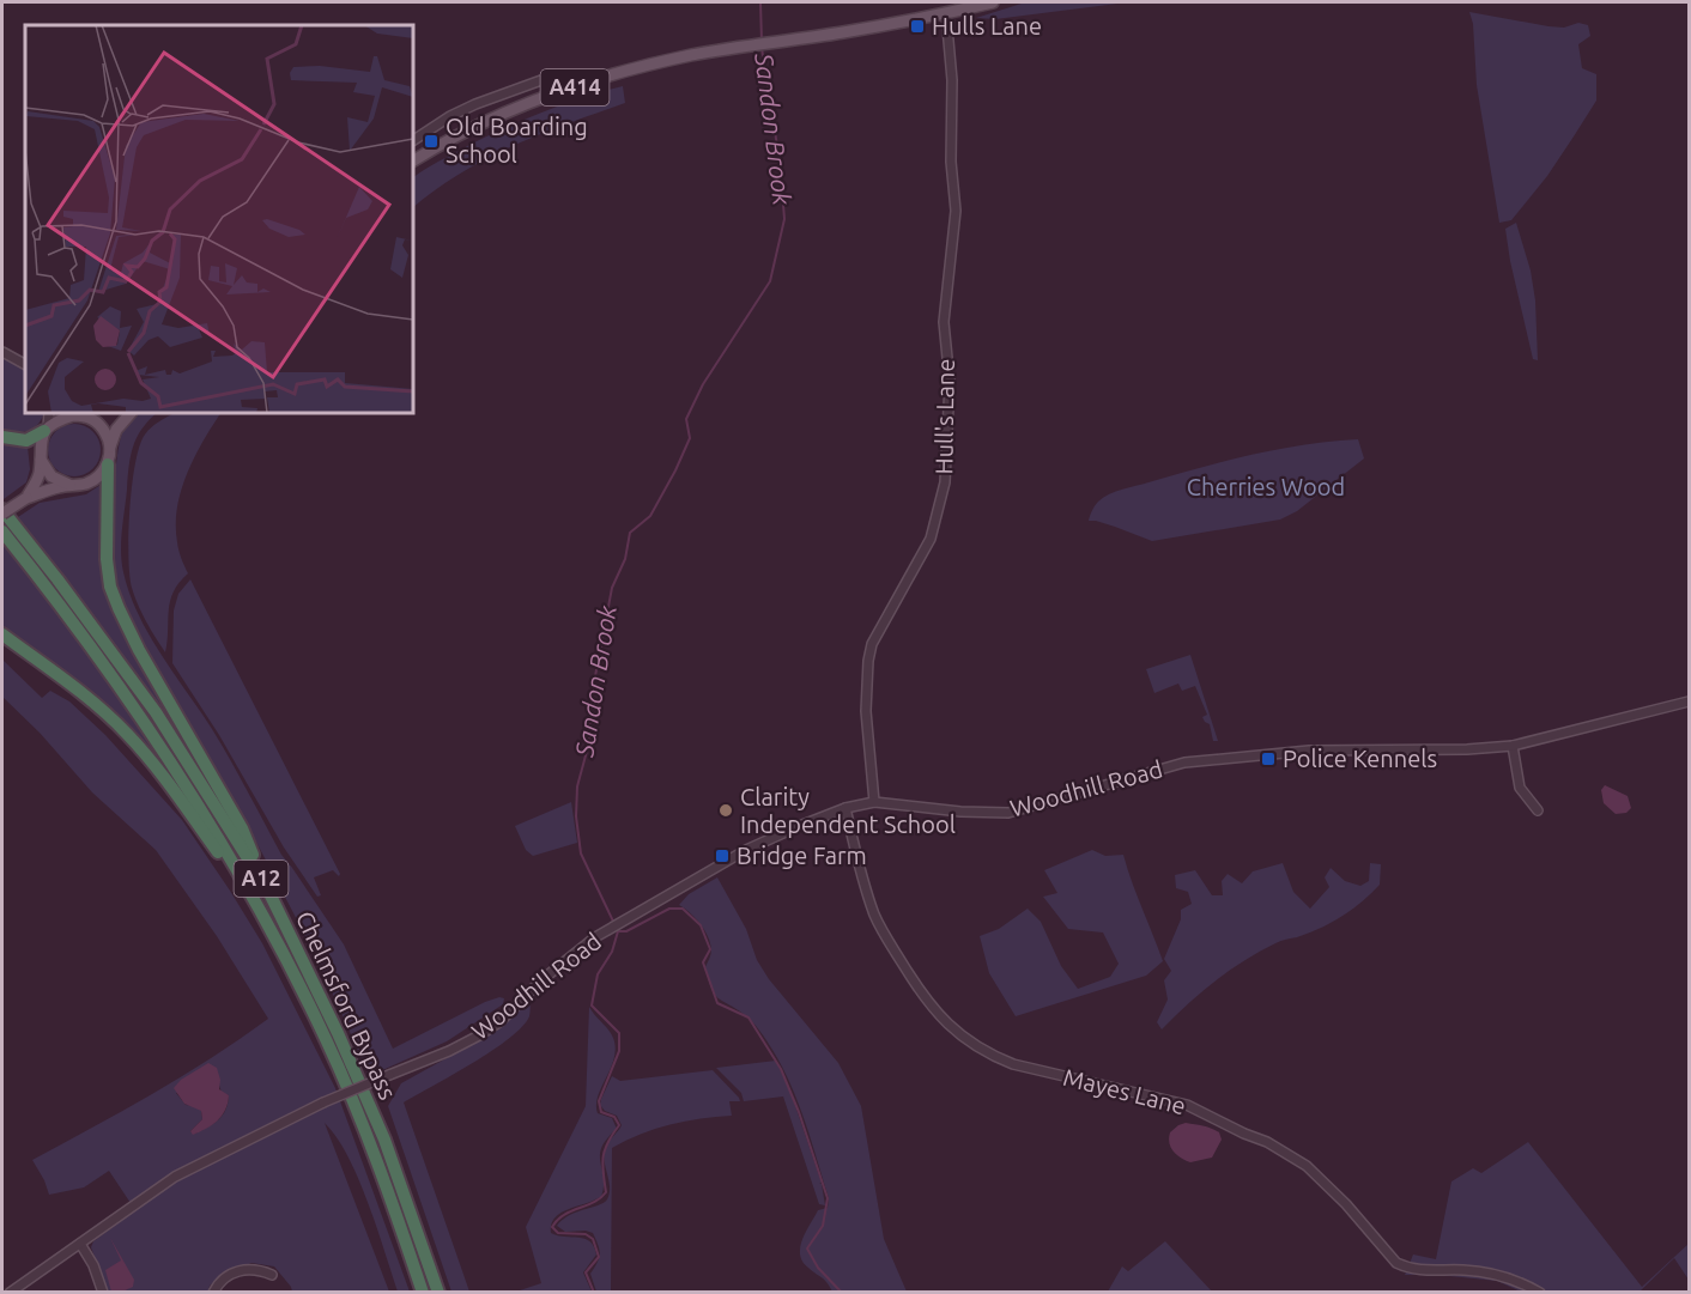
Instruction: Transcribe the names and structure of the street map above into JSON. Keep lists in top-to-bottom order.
{
  "streets": {
    "highway": ["A12", "Chelmsford Bypass"],
    "main road": ["A414"],
    "street": ["Hull's Lane", "Woodhill Road", "Mayes Lane"]
  },
  "crossings": [
    ["A414", "Hull's Lane"],
    ["Hull's Lane", "Woodhill Road"],
    ["Woodhill Road", "Mayes Lane"],
    ["A12", "Chelmsford Bypass"]
  ],
  "water": ["Sandon Brook"],
  "parks": ["Cherries Wood"],
  "places": {
    "transit": [
      "Hulls Lane",
      "Old Boarding School",
      "Police Kennels",
      "Bridge Farm"
    ],
    "other": ["Clarity Independent School"]
  }
}
